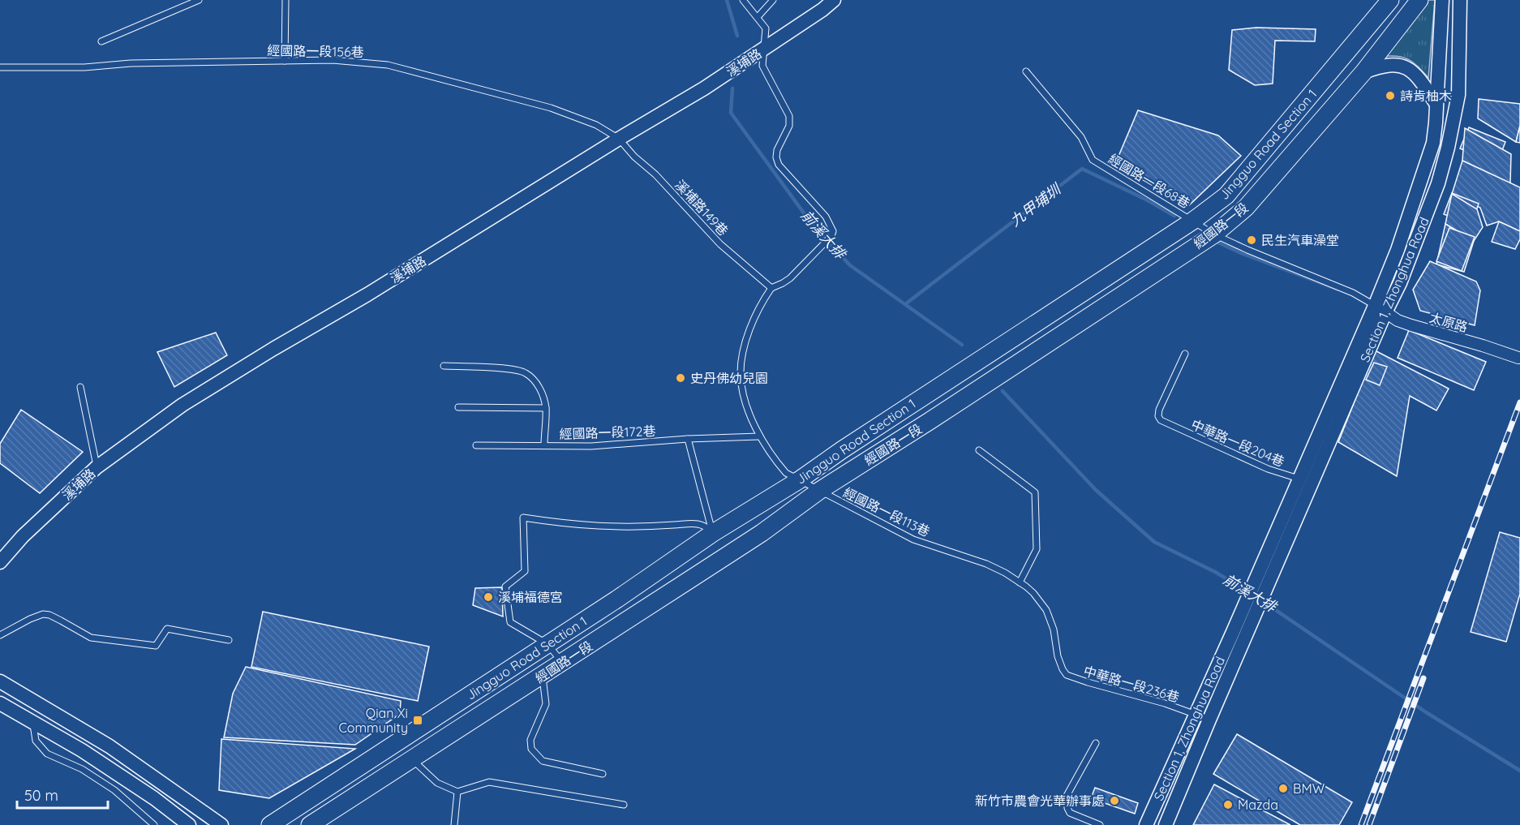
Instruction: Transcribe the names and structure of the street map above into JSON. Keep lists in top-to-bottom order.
{
  "streets": {
    "main road": ["Jingguo Road Section 1", "經國路一段"],
    "street": ["溪埔路", "Section 1, Zhonghua Road", "太原路"],
    "lane": [
      "經國路一段156巷",
      "經國路一段68巷",
      "溪埔路149巷",
      "經國路一段172巷",
      "中華路一段204巷",
      "經國路一段113巷",
      "中華路一段236巷"
    ]
  },
  "crossings": [
    ["經國路一段156巷", "溪埔路"],
    ["經國路一段156巷", "溪埔路149巷"],
    ["溪埔路", "溪埔路149巷"],
    ["Jingguo Road Section 1", "經國路一段68巷"],
    ["Jingguo Road Section 1", "經國路一段113巷"],
    ["經國路一段68巷", "經國路一段"],
    ["經國路一段68巷", "Section 1, Zhonghua Road"],
    ["經國路一段68巷", "太原路"],
    ["經國路一段", "經國路一段113巷"],
    ["Section 1, Zhonghua Road", "太原路"],
    ["Section 1, Zhonghua Road", "中華路一段204巷"],
    ["Section 1, Zhonghua Road", "中華路一段236巷"],
    ["經國路一段113巷", "中華路一段236巷"]
  ],
  "water": ["九甲埔圳", "前溪大排"],
  "places": {
    "other": [
      "詩肯柚木",
      "民生汽車澡堂",
      "史丹佛幼兒園",
      "溪埔福德宮",
      "BMW",
      "新竹市農會光華辦事處",
      "Mazda"
    ],
    "transit": ["Qian Xi Community"]
  },
  "scale_bar": "50 m"
}
